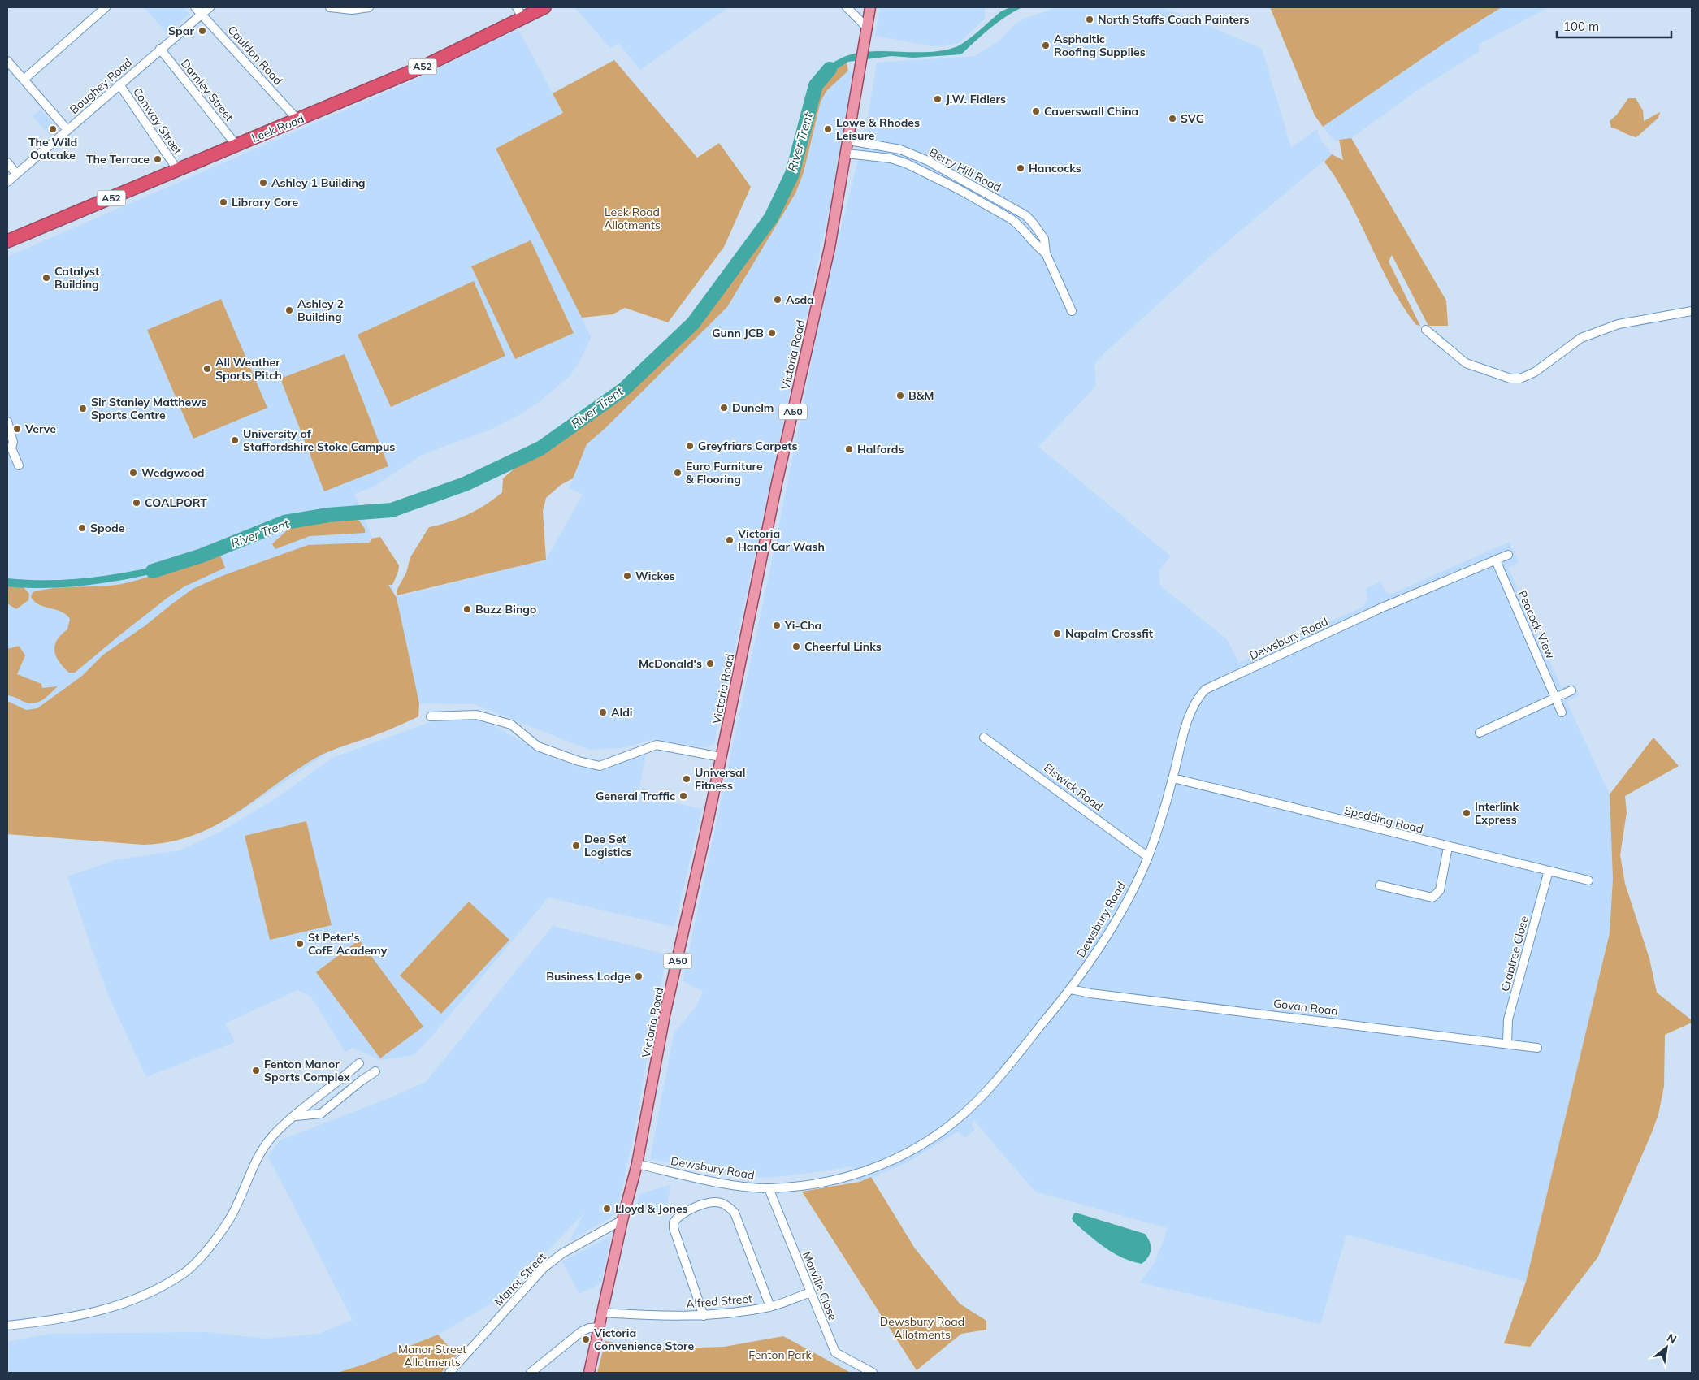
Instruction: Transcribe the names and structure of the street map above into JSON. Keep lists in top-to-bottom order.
{
  "streets": {
    "highway": ["A52", "Leek Road"],
    "main road": ["Victoria Road", "A50"],
    "street": [
      "Cauldon Road",
      "Boughey Road",
      "Darnley Street",
      "Conway Street",
      "Berry Hill Road",
      "Peacock View",
      "Dewsbury Road",
      "Elswick Road",
      "Spedding Road",
      "Crabtree Close",
      "Govan Road",
      "Manor Street",
      "Morville Close",
      "Alfred Street"
    ]
  },
  "crossings": [
    ["Cauldon Road", "Boughey Road"],
    ["Cauldon Road", "Leek Road"],
    ["Boughey Road", "Darnley Street"],
    ["Boughey Road", "Conway Street"],
    ["Darnley Street", "Leek Road"],
    ["Conway Street", "Leek Road"],
    ["Berry Hill Road", "Victoria Road"],
    ["Victoria Road", "Dewsbury Road"],
    ["Victoria Road", "Manor Street"],
    ["Victoria Road", "Alfred Street"],
    ["Peacock View", "Dewsbury Road"],
    ["Dewsbury Road", "Elswick Road"],
    ["Dewsbury Road", "Spedding Road"],
    ["Dewsbury Road", "Govan Road"],
    ["Dewsbury Road", "Morville Close"],
    ["Spedding Road", "Crabtree Close"],
    ["Crabtree Close", "Govan Road"],
    ["Morville Close", "Alfred Street"]
  ],
  "water": ["River Trent"],
  "parks": [
    "Leek Road Allotments",
    "Dewsbury Road Allotments",
    "Manor Street Allotments",
    "Fenton Park"
  ],
  "places": [
    "North Staffs Coach Painters",
    "Spar",
    "Asphaltic Roofing Supplies",
    "J.W. Fidlers",
    "Caverswall China",
    "SVG",
    "The Wild Oatcake",
    "Lowe & Rhodes Leisure",
    "The Terrace",
    "Hancocks",
    "Ashley 1 Building",
    "Library Core",
    "Catalyst Building",
    "Asda",
    "Ashley 2 Building",
    "Gunn JCB",
    "All Weather Sports Pitch",
    "B&M",
    "Dunelm",
    "Sir Stanley Matthews Sports Centre",
    "Verve",
    "University of Staffordshire Stoke Campus",
    "Greyfriars Carpets",
    "Halfords",
    "Wedgwood",
    "Euro Furniture & Flooring",
    "COALPORT",
    "Spode",
    "Victoria Hand Car Wash",
    "Wickes",
    "Buzz Bingo",
    "Yi-Cha",
    "Napalm Crossfit",
    "Cheerful Links",
    "McDonald's",
    "Aldi",
    "Universal Fitness",
    "General Traffic",
    "Interlink Express",
    "Dee Set Logistics",
    "St Peter's CofE Academy",
    "Business Lodge",
    "Fenton Manor Sports Complex",
    "Lloyd & Jones",
    "Victoria Convenience Store"
  ],
  "scale_bar": "100 m",
  "north": "top right"
}
